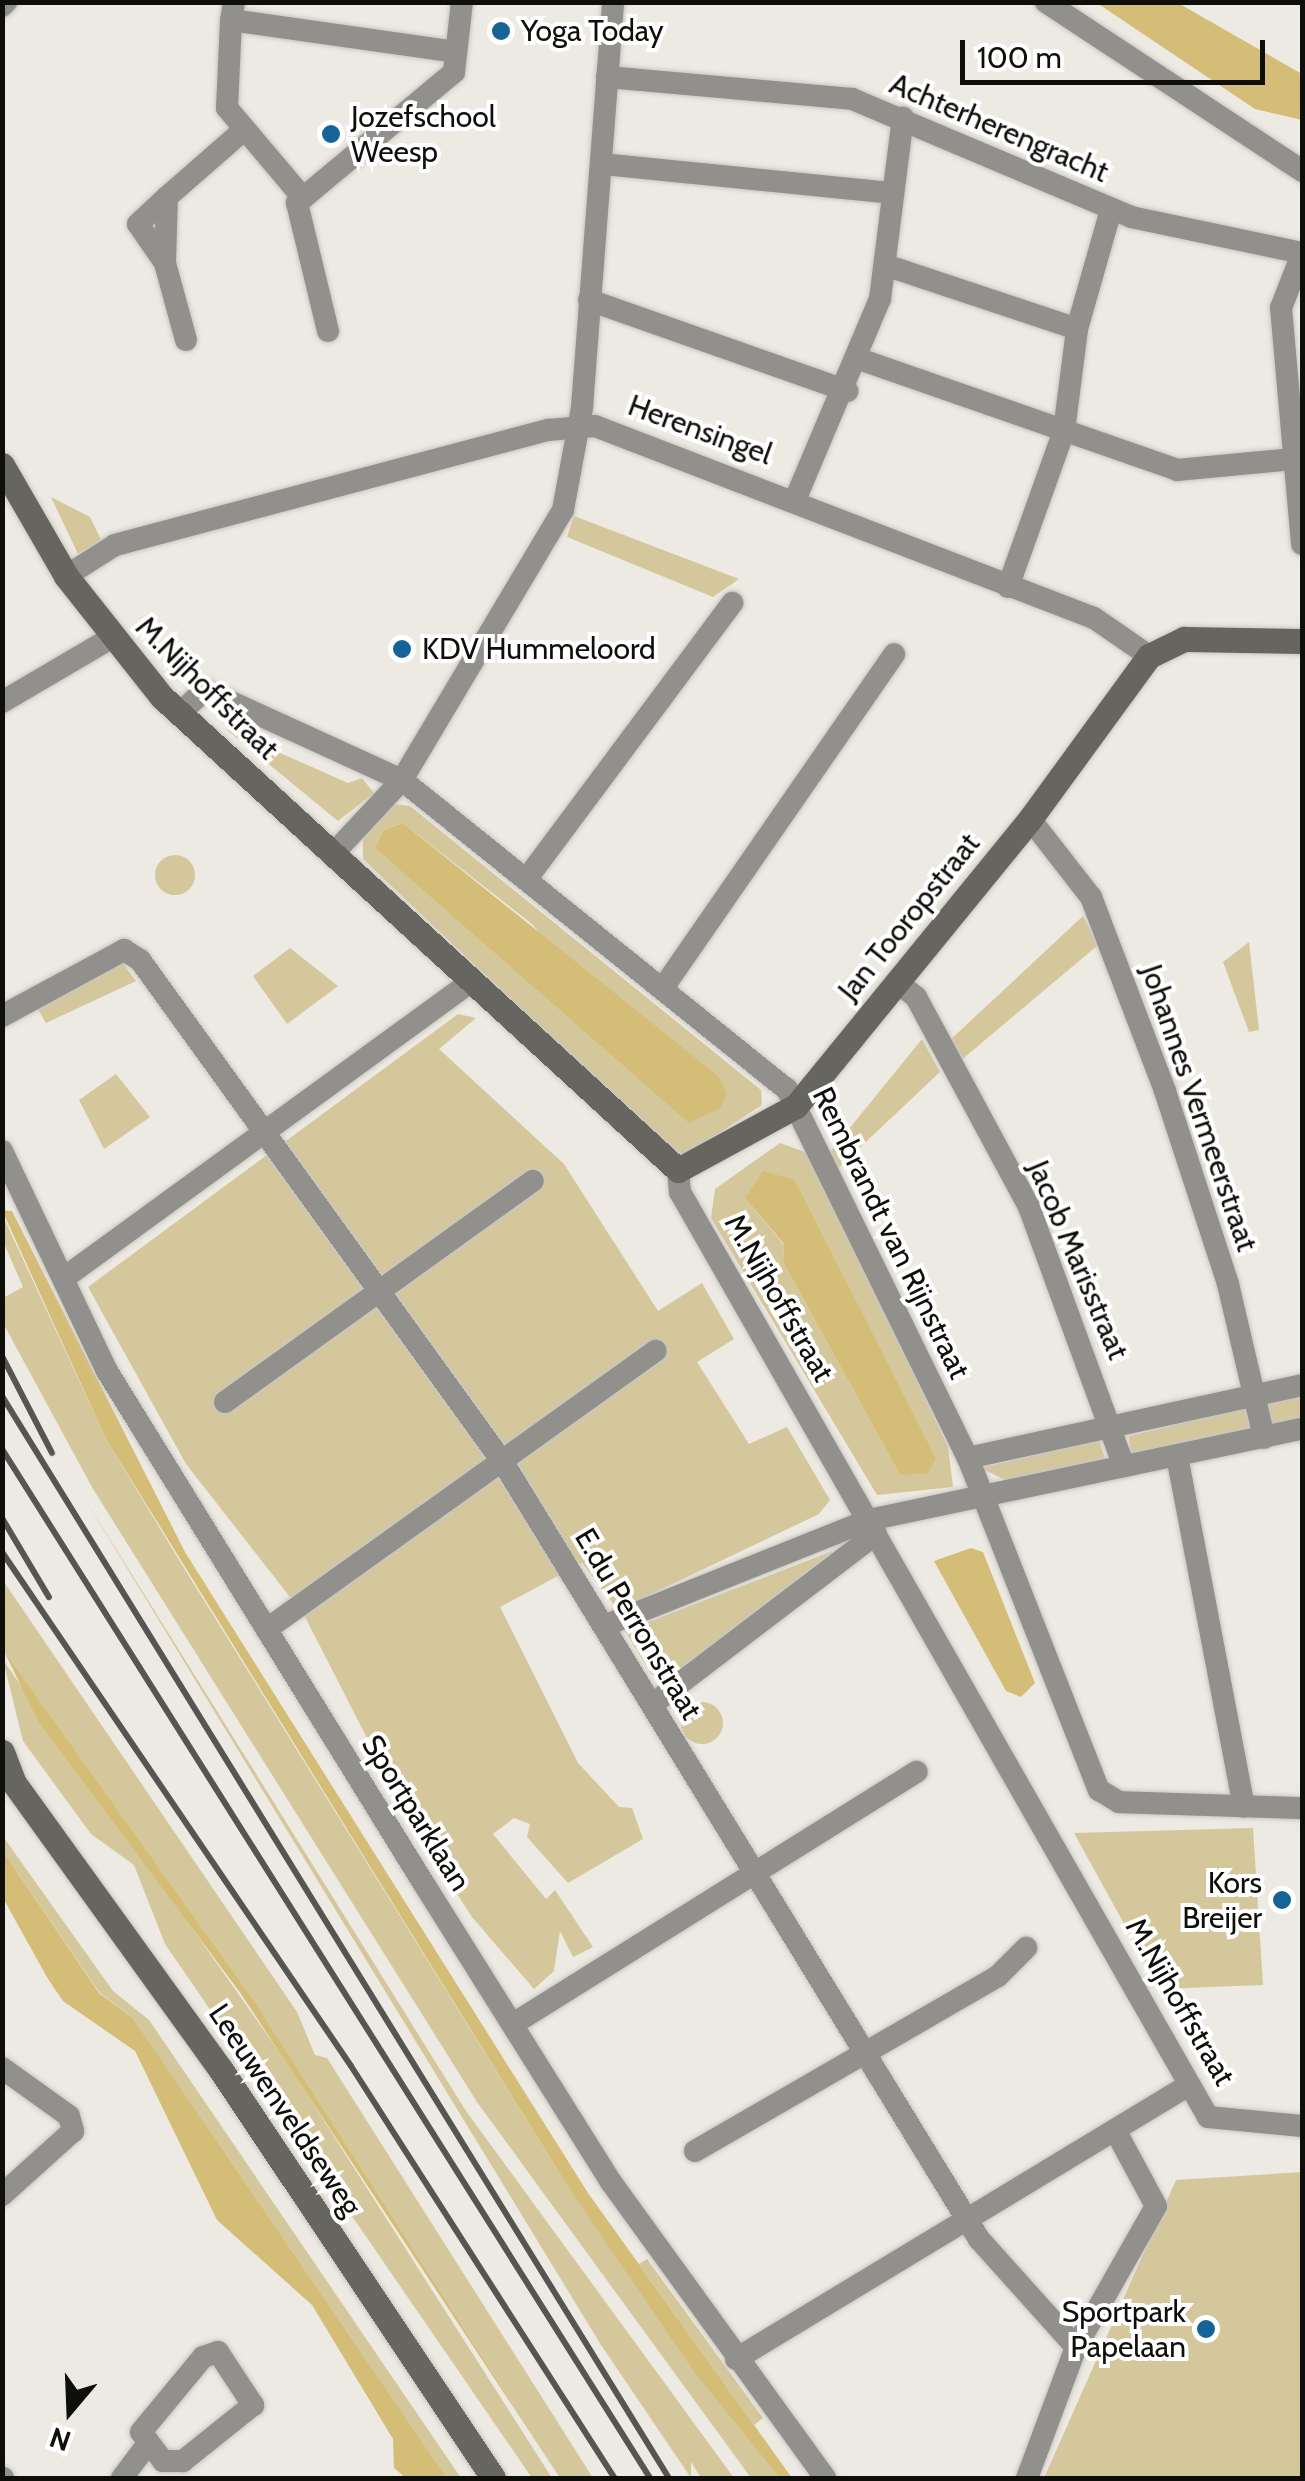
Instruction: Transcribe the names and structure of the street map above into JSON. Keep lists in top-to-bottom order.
{
  "streets": {
    "main road": ["M.Nijhoffstraat", "Jan Tooropstraat", "Leeuwenveldseweg"],
    "street": [
      "Achterherengracht",
      "Herensingel",
      "Johannes Vermeerstraat",
      "Rembrandt van Rijnstraat",
      "Jacob Marisstraat",
      "E.du Perronstraat",
      "Sportparklaan"
    ]
  },
  "crossings": [
    ["Herensingel", "Jan Tooropstraat"],
    ["M.Nijhoffstraat", "Jan Tooropstraat"],
    ["M.Nijhoffstraat", "Rembrandt van Rijnstraat"],
    ["Jan Tooropstraat", "Johannes Vermeerstraat"],
    ["Jan Tooropstraat", "Rembrandt van Rijnstraat"],
    ["Jan Tooropstraat", "Jacob Marisstraat"]
  ],
  "places": [
    "Yoga Today",
    "Jozefschool Weesp",
    "KDV Hummeloord",
    "Kors Breijer",
    "Sportpark Papelaan"
  ],
  "scale_bar": "100 m",
  "north": "bottom"
}
